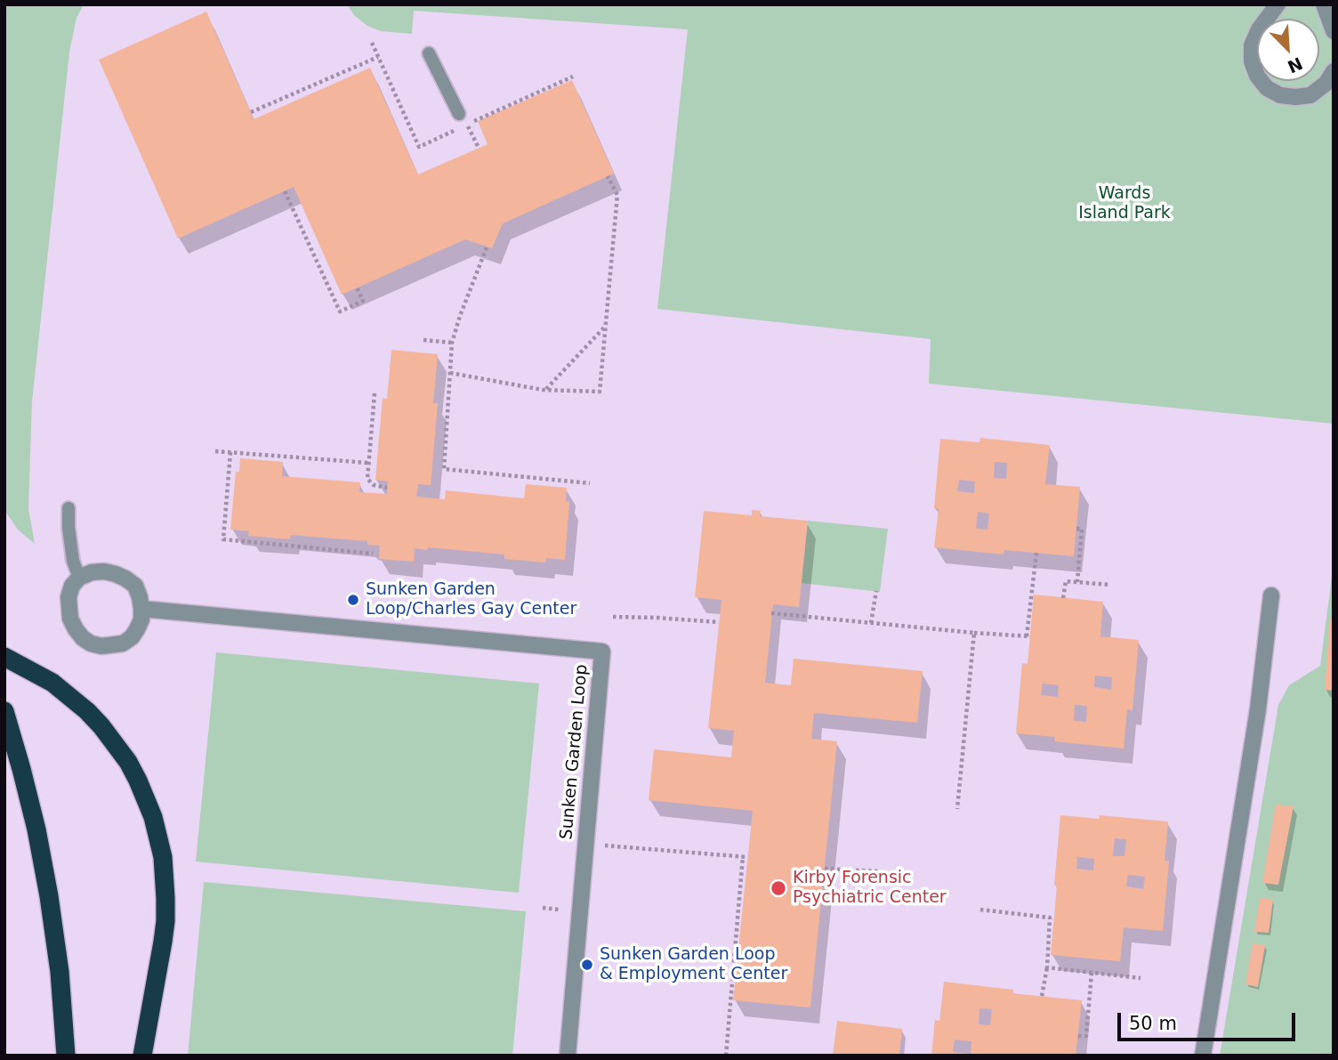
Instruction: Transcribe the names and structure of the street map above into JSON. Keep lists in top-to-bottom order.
{
  "streets": {
    "street": ["Sunken Garden Loop"]
  },
  "parks": ["Wards Island Park"],
  "places": ["Sunken Garden Loop/Charles Gay Center", "Kirby Forensic Psychiatric Center", "Sunken Garden Loop & Employment Center"],
  "scale_bar": "50 m",
  "north": "bottom right"
}
